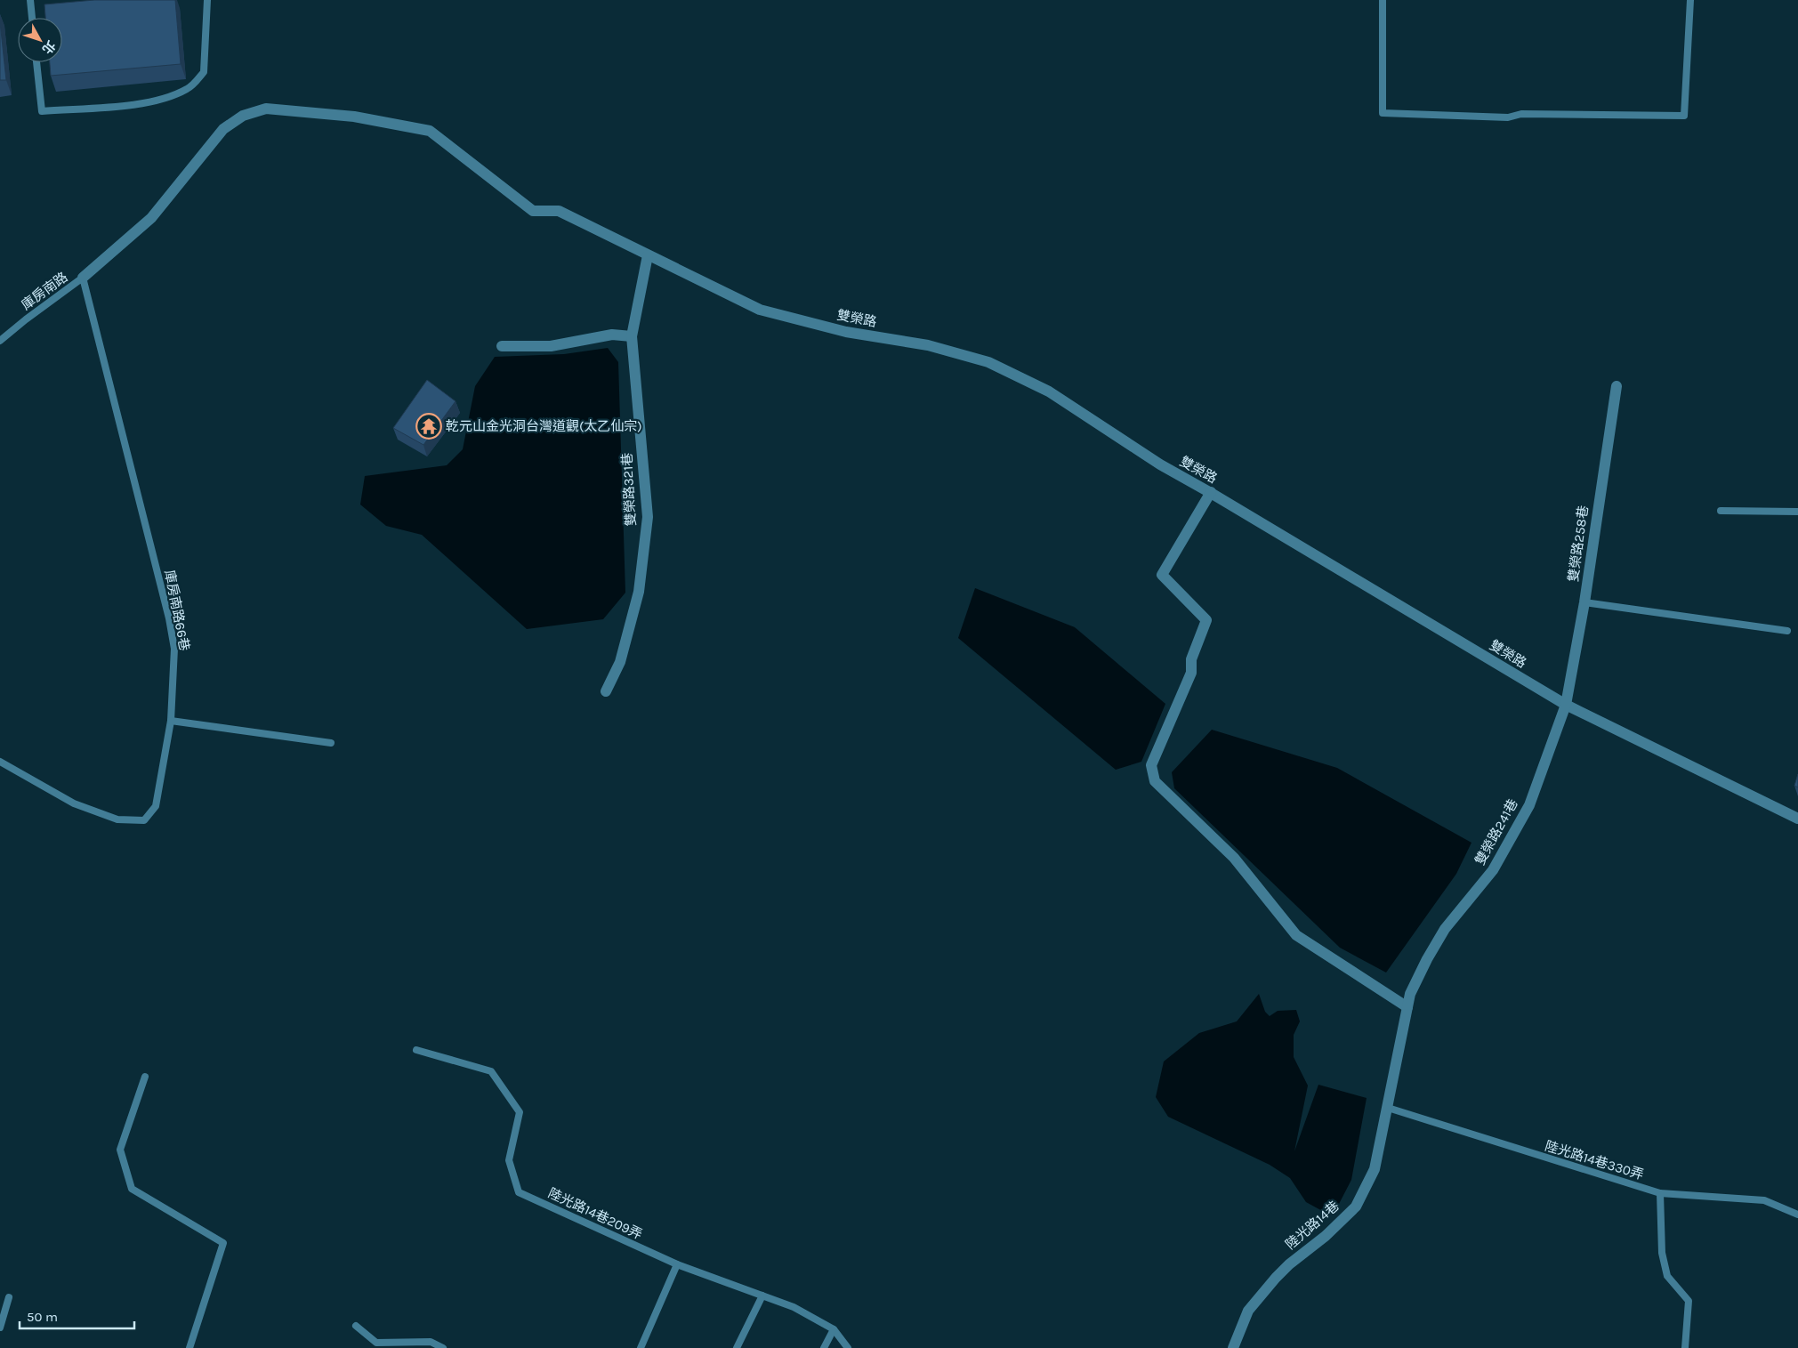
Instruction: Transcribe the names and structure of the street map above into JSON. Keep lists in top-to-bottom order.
{
  "streets": {
    "street": [
      "雙榮路",
      "雙榮路321巷",
      "雙榮路258巷",
      "雙榮路241巷",
      "陸光路14巷"
    ],
    "lane": [
      "庫房南路",
      "庫房南路66巷",
      "陸光路14巷330弄",
      "陸光路14巷209弄"
    ]
  },
  "crossings": [
    ["庫房南路", "雙榮路"],
    ["庫房南路", "庫房南路66巷"],
    ["雙榮路", "雙榮路321巷"],
    ["雙榮路", "雙榮路258巷"],
    ["雙榮路", "庫房南路66巷"],
    ["雙榮路", "雙榮路241巷"],
    ["雙榮路258巷", "雙榮路241巷"],
    ["雙榮路241巷", "陸光路14巷"],
    ["陸光路14巷330弄", "陸光路14巷"]
  ],
  "places": {
    "temple": ["乾元山金光洞台灣道觀(太乙仙宗)"]
  },
  "scale_bar": "50 m",
  "north": "bottom right"
}
